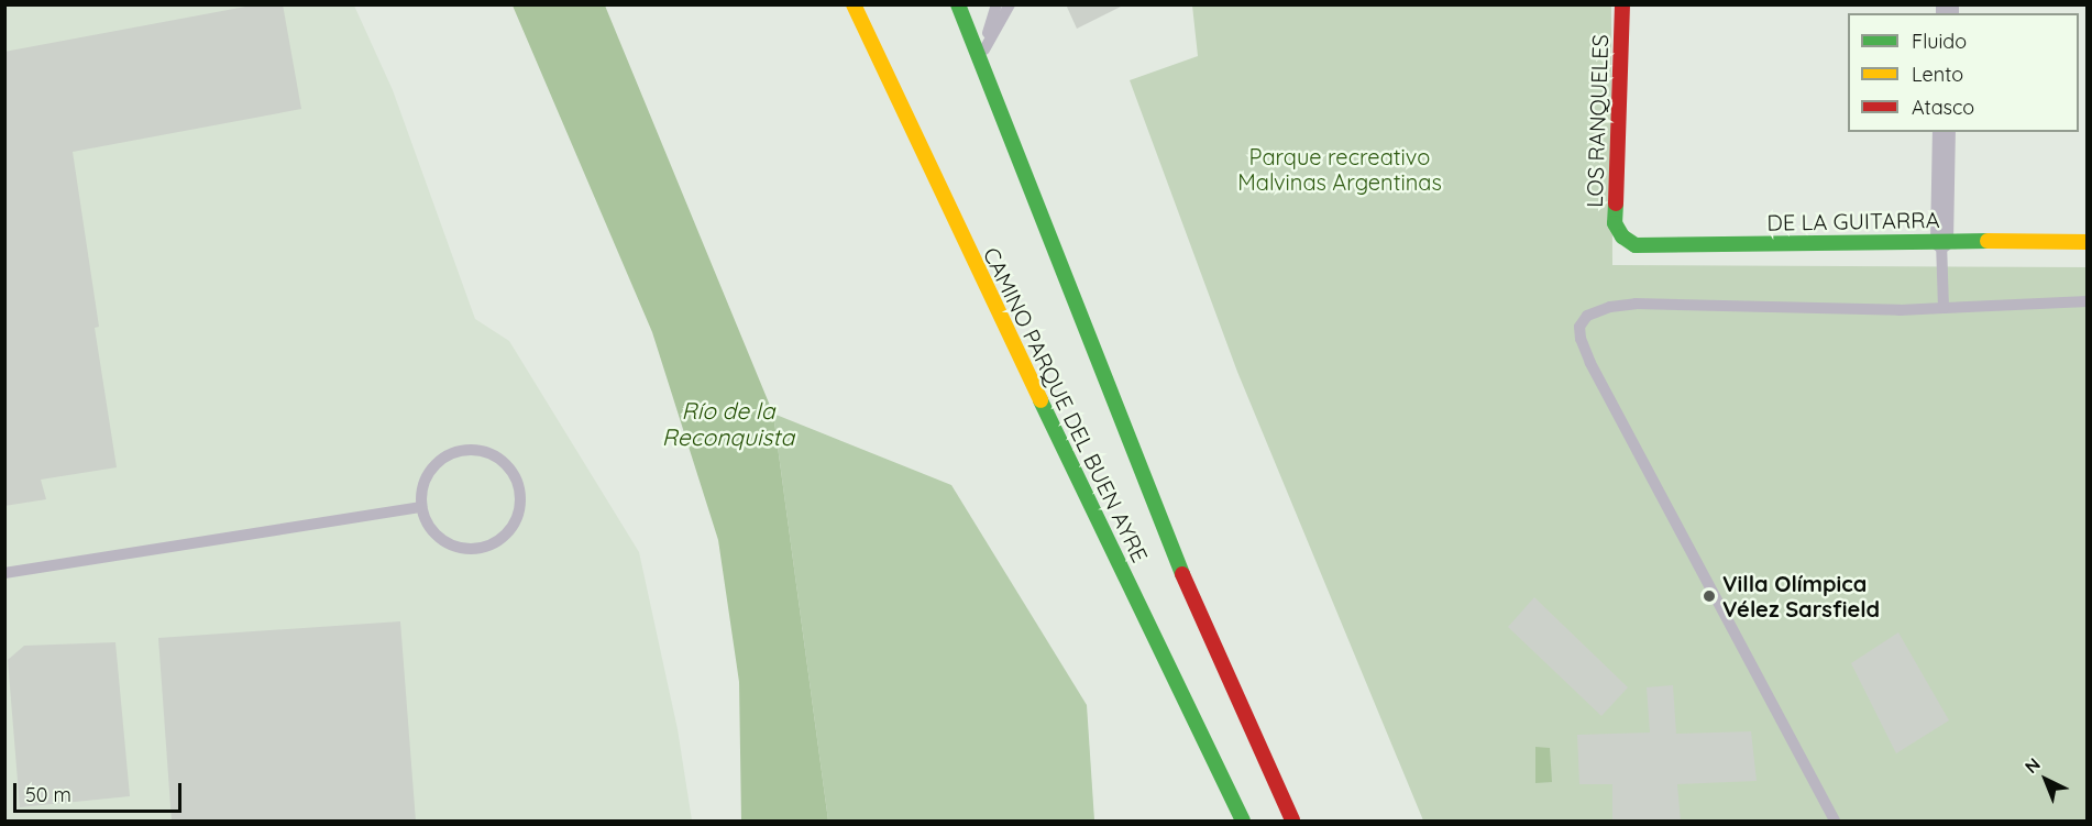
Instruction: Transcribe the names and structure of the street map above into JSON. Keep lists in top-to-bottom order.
{
  "streets": {
    "main road": ["LOS RANQUELES", "DE LA GUITARRA", "CAMINO PARQUE DEL BUEN AYRE"]
  },
  "crossings": [
    ["LOS RANQUELES", "DE LA GUITARRA"]
  ],
  "water": ["Río de la Reconquista"],
  "parks": ["Parque recreativo Malvinas Argentinas"],
  "places": ["Villa Olímpica Vélez Sarsfield"],
  "legend": ["Fluido", "Lento", "Atasco"],
  "scale_bar": "50 m",
  "north": "top left"
}
